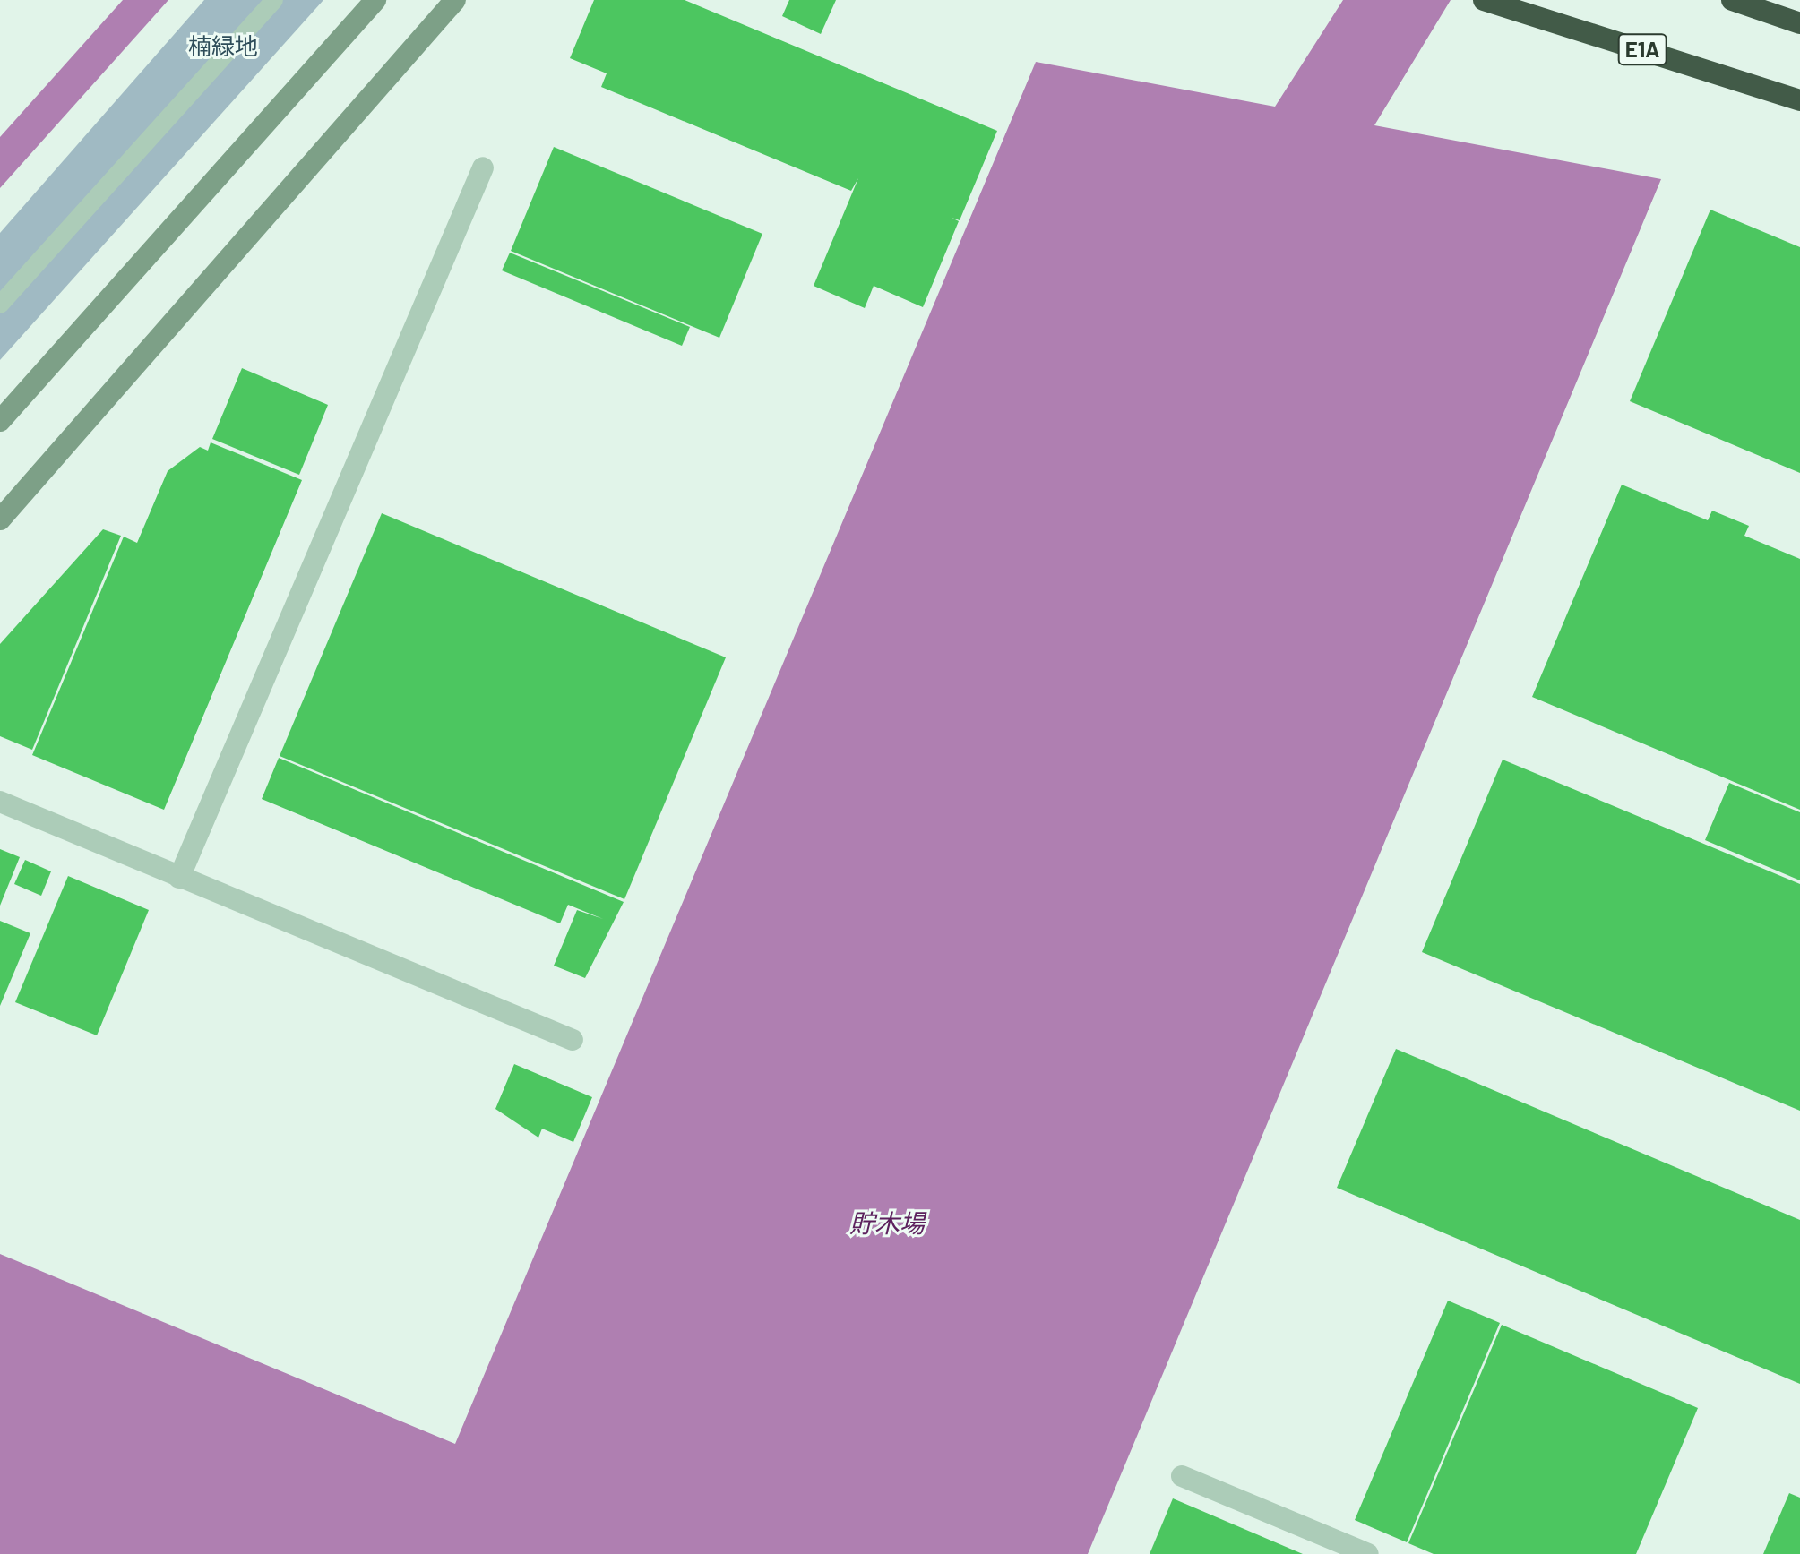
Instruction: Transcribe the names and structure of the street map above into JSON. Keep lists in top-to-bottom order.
{
  "streets": {
    "highway": ["E1A"]
  },
  "water": ["貯木場"],
  "parks": ["楠緑地"]
}
